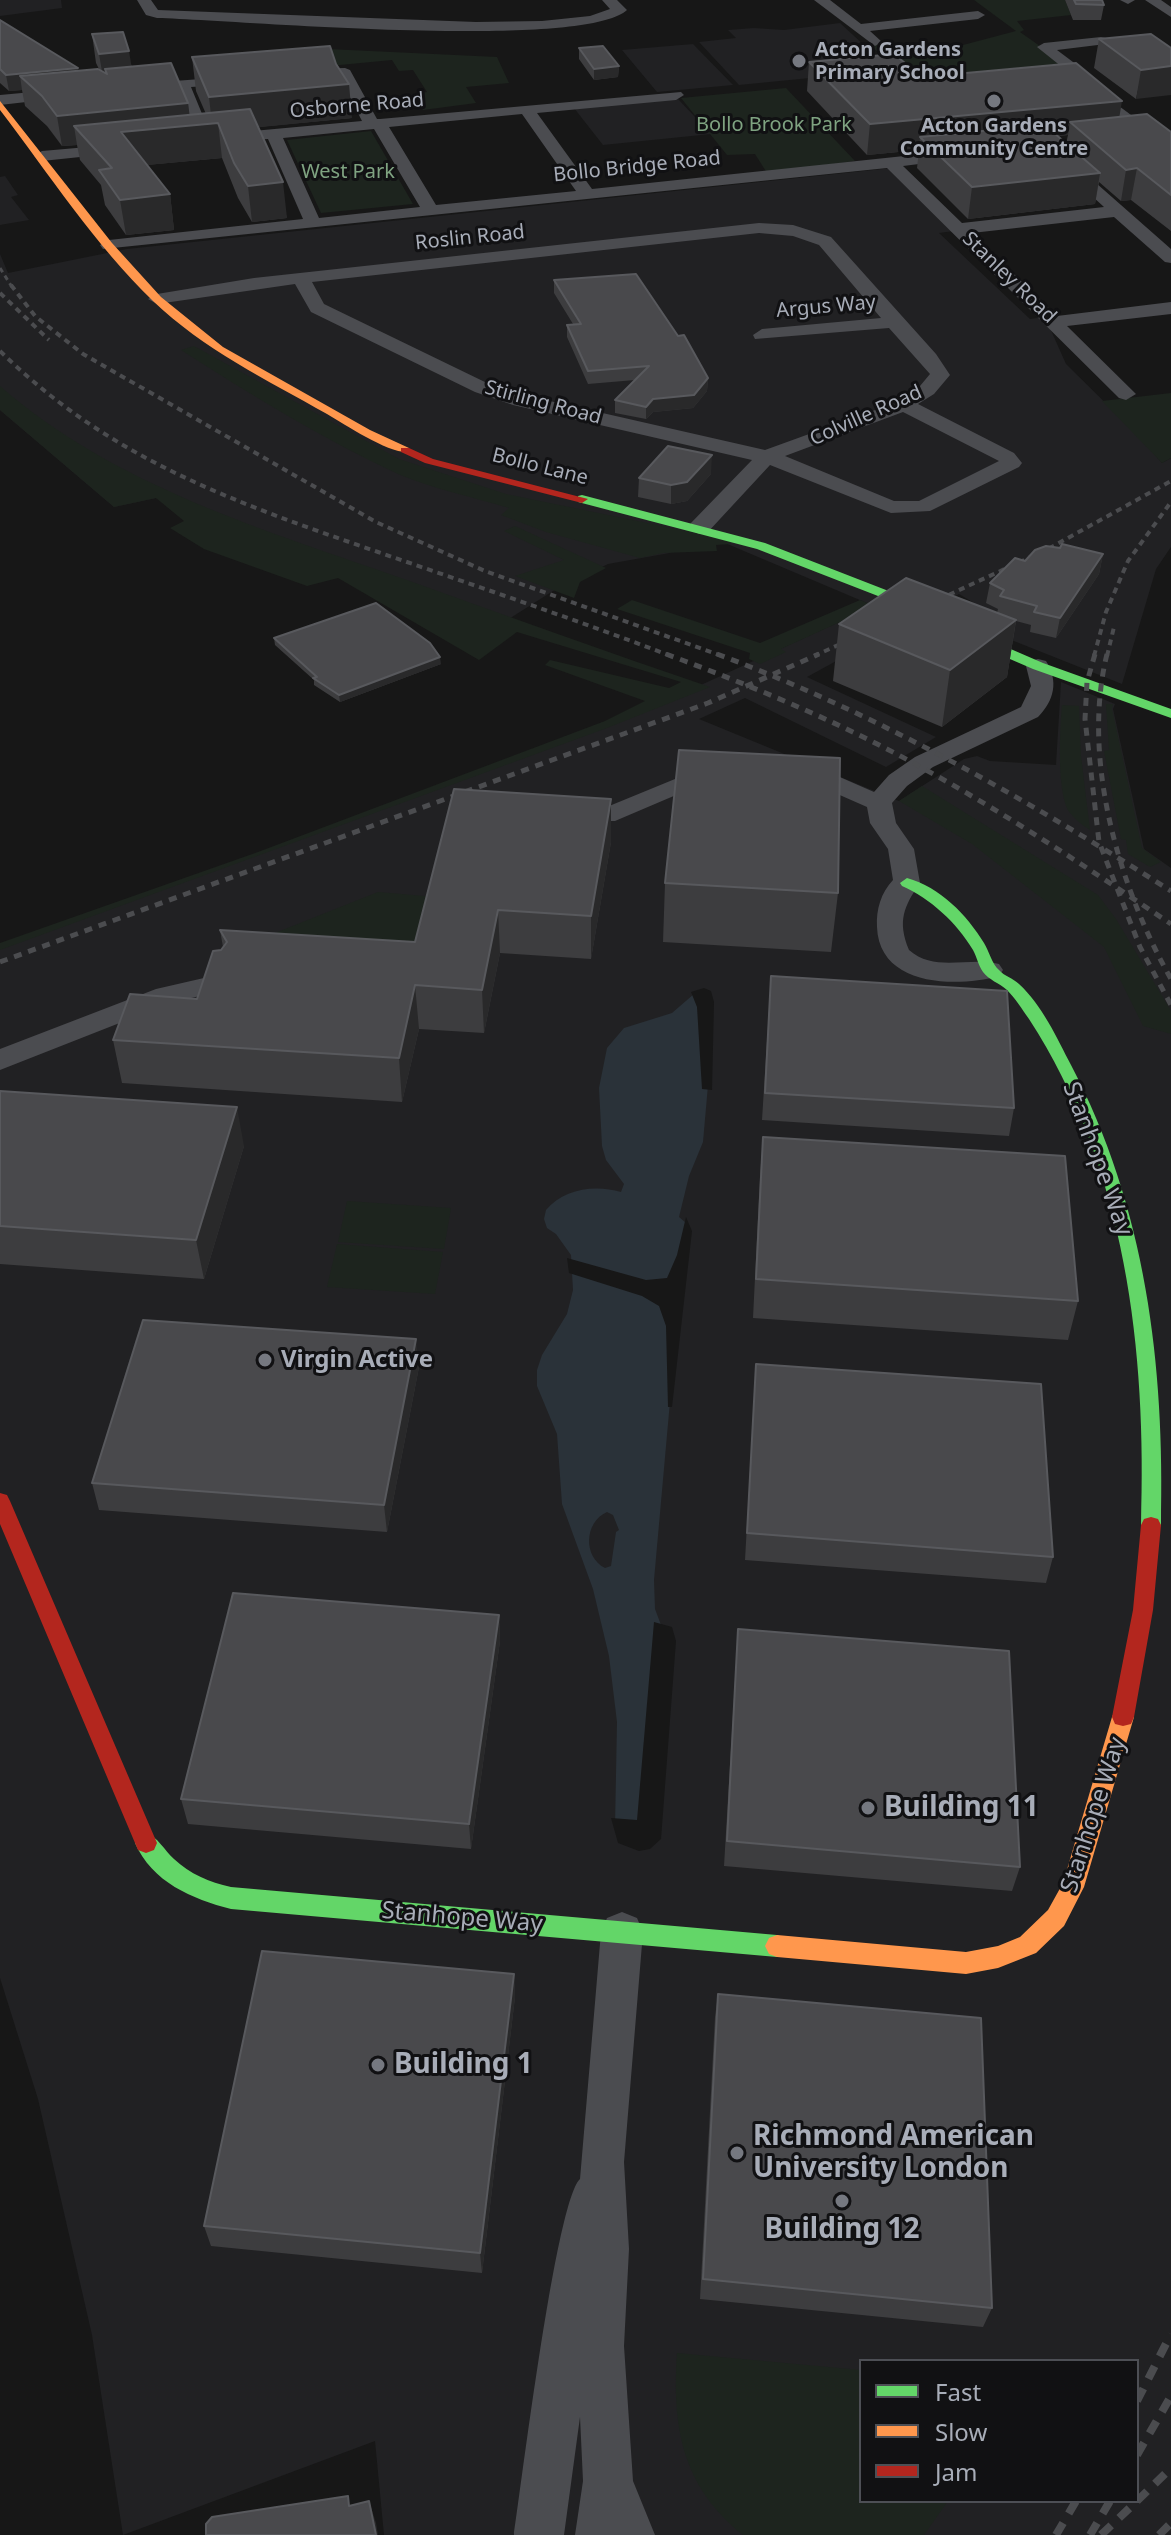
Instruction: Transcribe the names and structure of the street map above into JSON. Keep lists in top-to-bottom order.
{
  "streets": {
    "street": [
      "Osborne Road",
      "Bollo Bridge Road",
      "Roslin Road",
      "Stanley Road",
      "Argus Way",
      "Stirling Road",
      "Colville Road",
      "Bollo Lane",
      "Stanhope Way"
    ]
  },
  "crossings": [
    ["Bollo Bridge Road", "Stanley Road"],
    ["Bollo Bridge Road", "Bollo Lane"],
    ["Roslin Road", "Stirling Road"],
    ["Roslin Road", "Colville Road"],
    ["Roslin Road", "Bollo Lane"],
    ["Argus Way", "Colville Road"],
    ["Stirling Road", "Colville Road"],
    ["Colville Road", "Bollo Lane"]
  ],
  "parks": ["Bollo Brook Park", "West Park"],
  "places": [
    "Acton Gardens Primary School",
    "Acton Gardens Community Centre",
    "Virgin Active",
    "Building 11",
    "Building 1",
    "Richmond American University London",
    "Building 12"
  ],
  "legend": ["Fast", "Slow", "Jam"]
}
